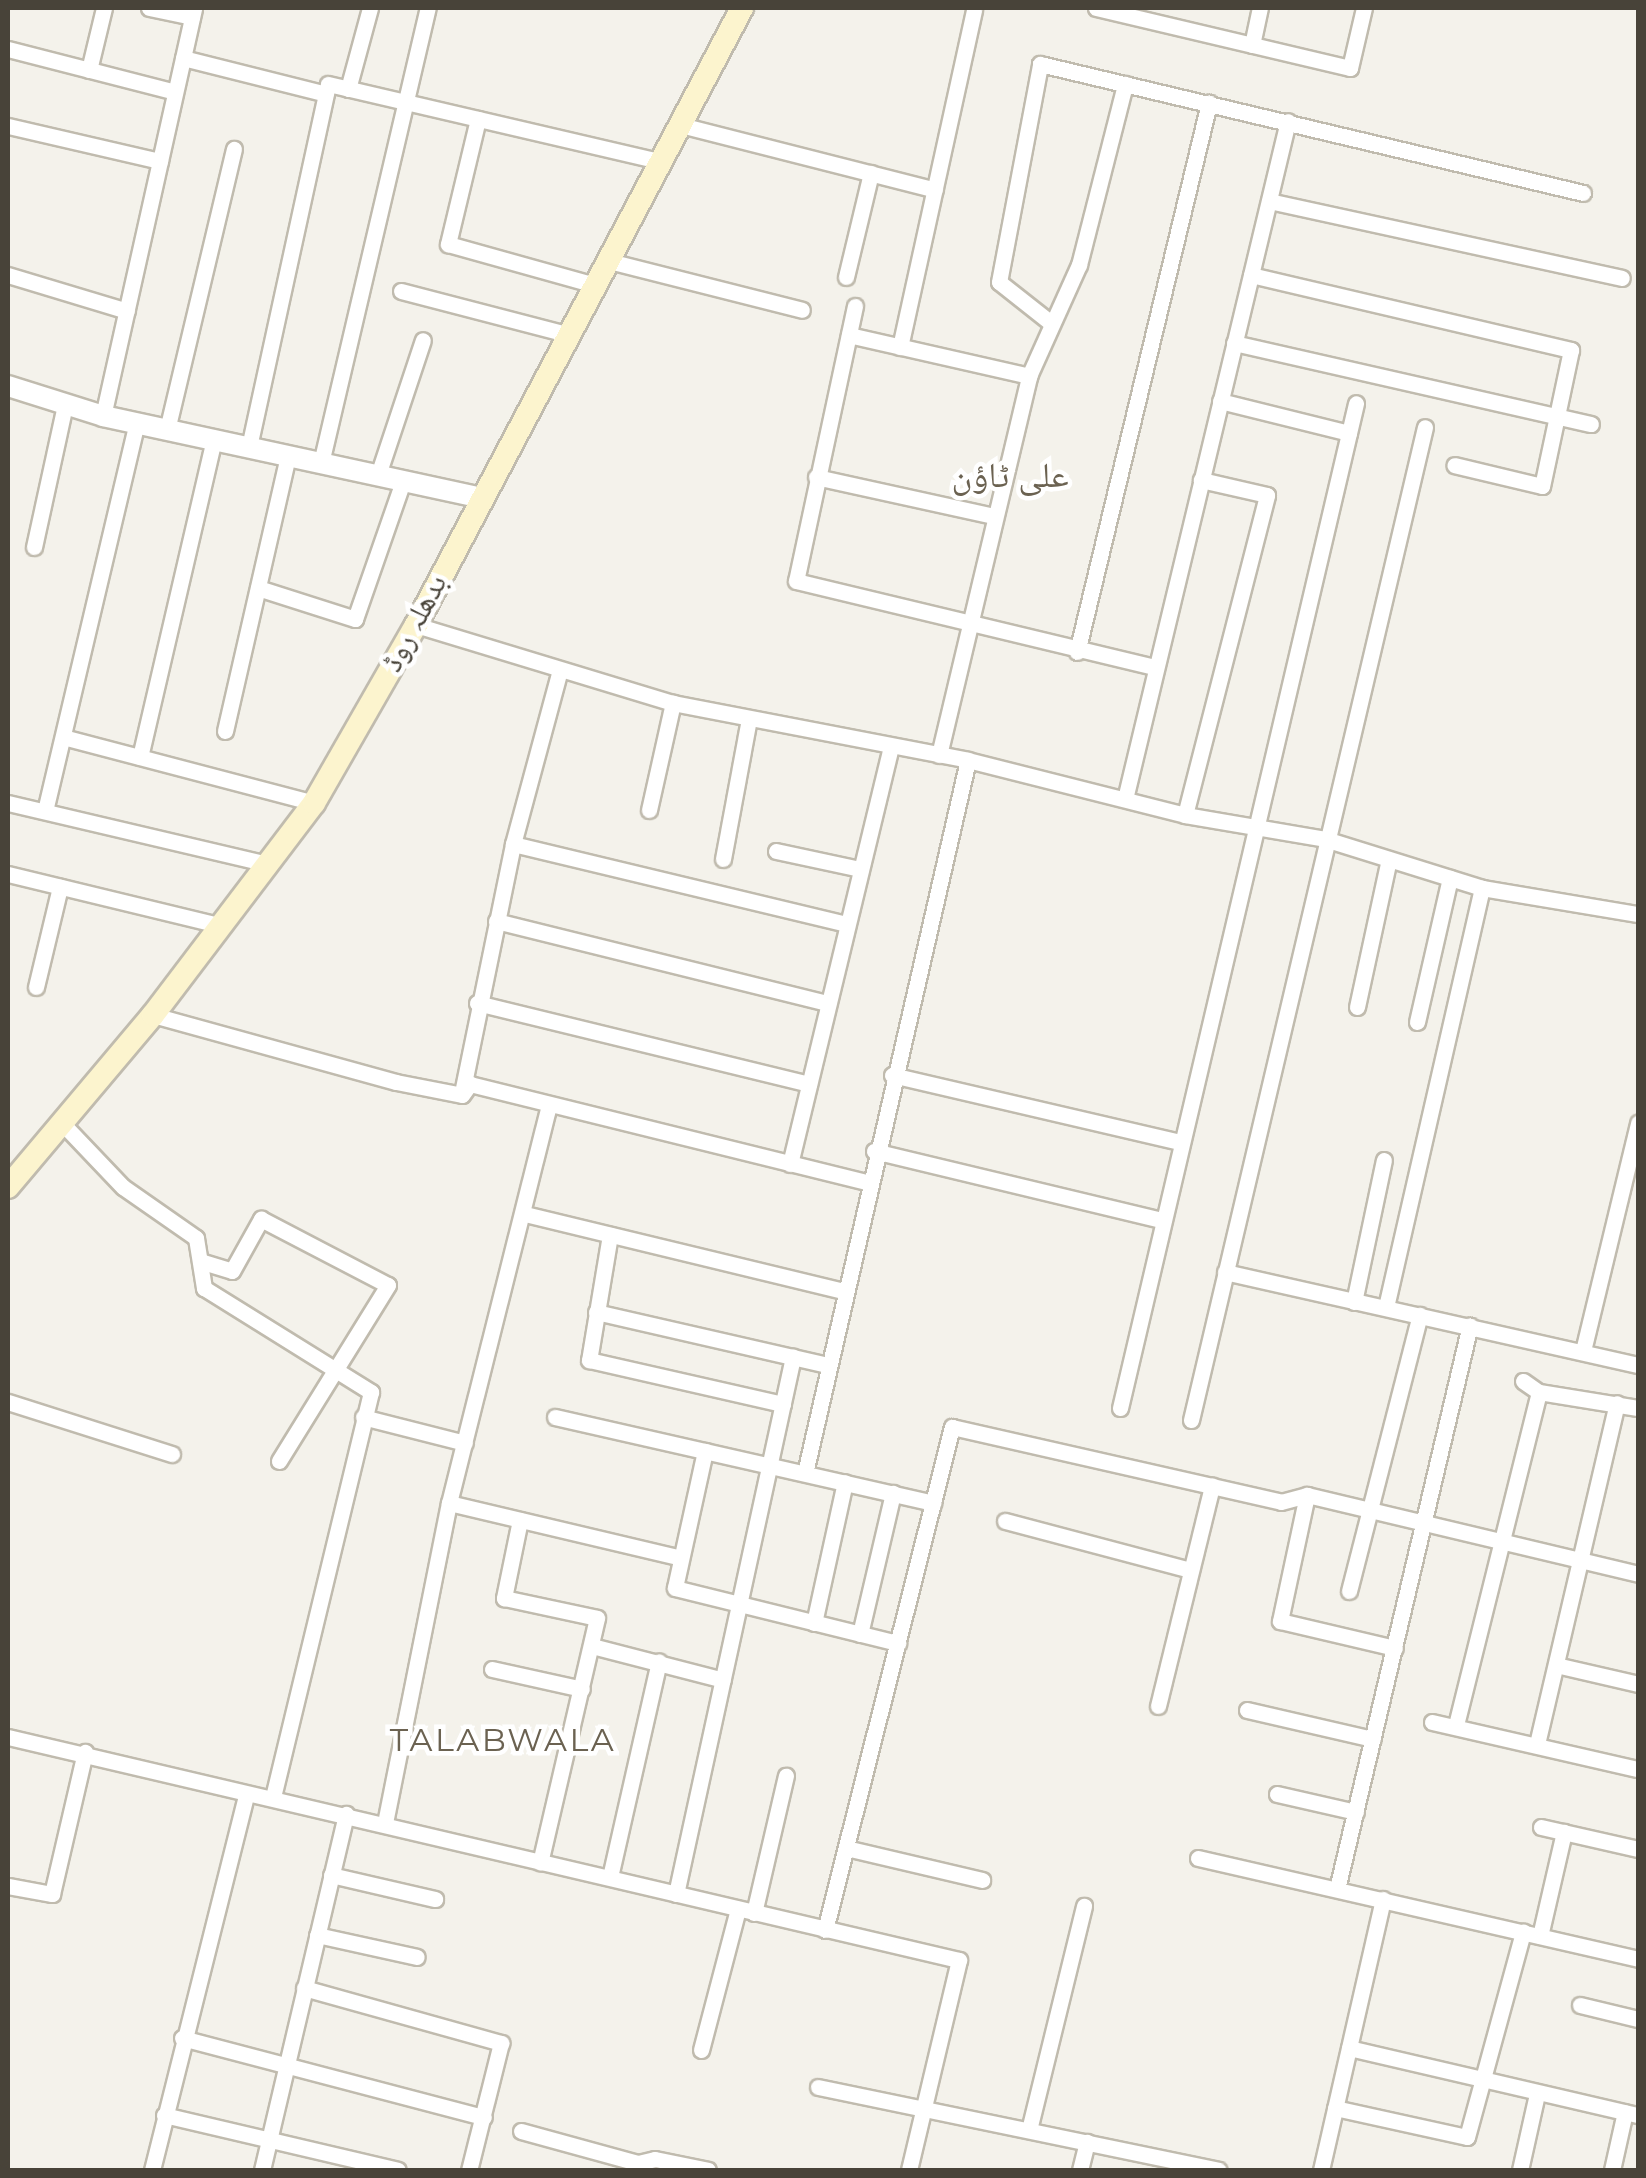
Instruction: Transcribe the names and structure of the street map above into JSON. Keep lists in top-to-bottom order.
{
  "streets": {
    "main road": ["بدھلہ روڈ"]
  },
  "districts": ["علی ٹاؤن", "TALABWALA"]
}
